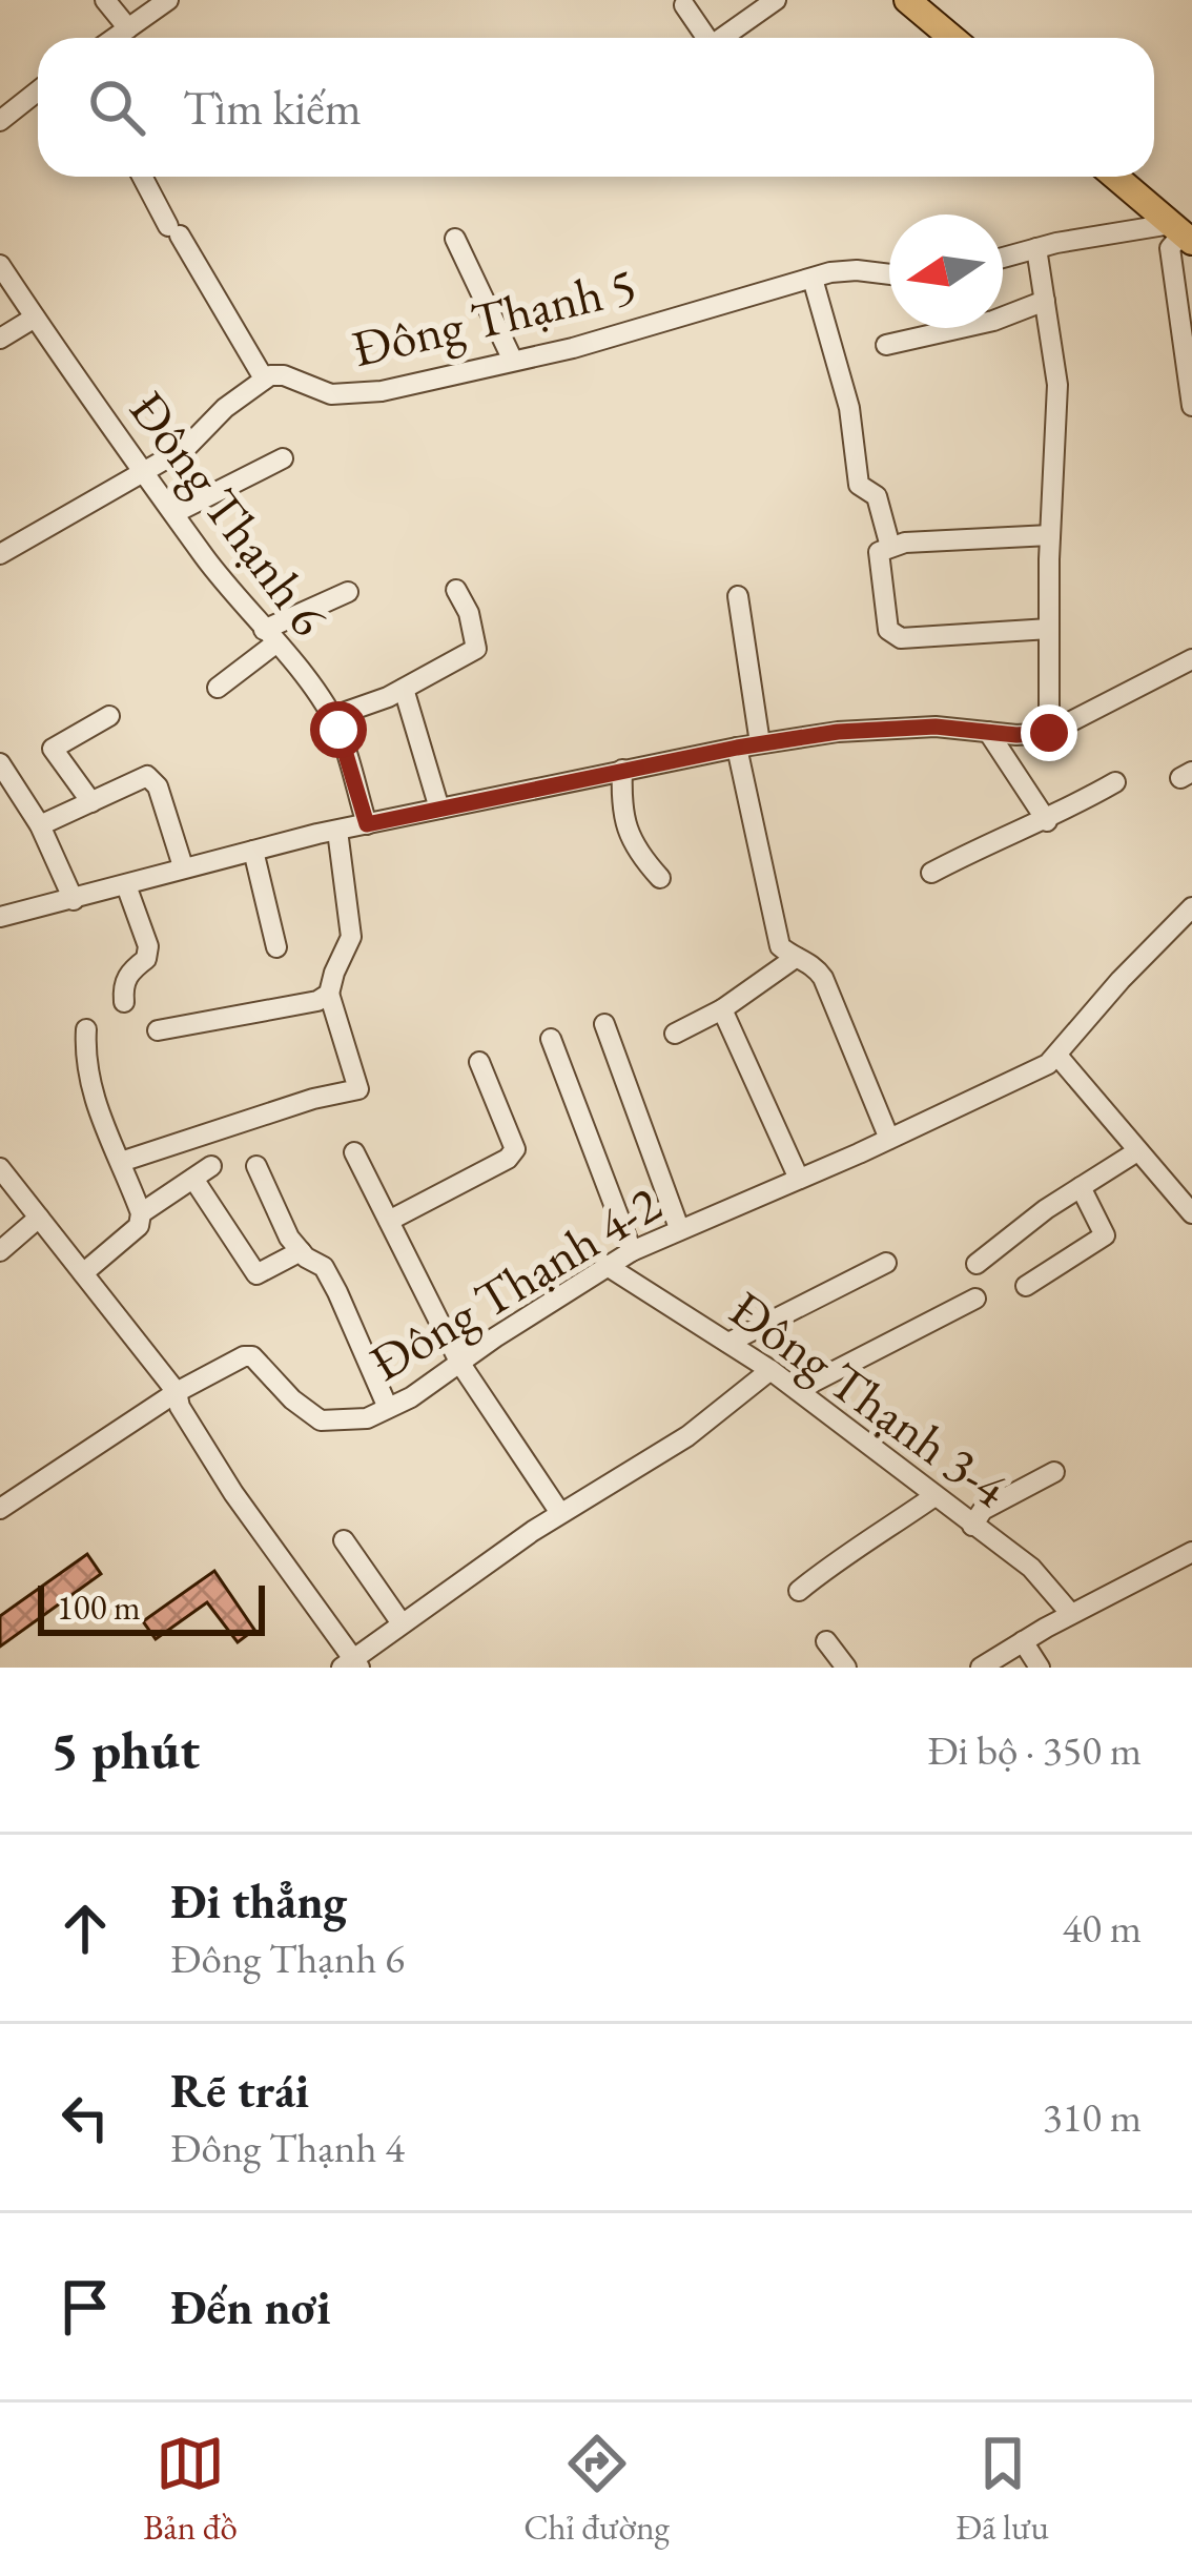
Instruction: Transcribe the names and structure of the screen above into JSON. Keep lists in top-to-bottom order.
{
  "streets": {
    "street": [
      "Đông Thạnh 5",
      "Đông Thạnh 6",
      "Đông Thạnh 4-2",
      "Đông Thạnh 3-4"
    ]
  },
  "crossings": [
    ["Đông Thạnh 4-2", "Đông Thạnh 3-4"]
  ],
  "scale_bar": "100 m",
  "north": "left",
  "page": {
    "search": "Tìm kiếm",
    "scale": "100 m",
    "heading": ["5 phút", "Đi bộ · 350 m"],
    "list": [
      ["Đi thẳng", "Đông Thạnh 6", "40 m"],
      ["Rẽ trái", "Đông Thạnh 4", "310 m"],
      "Đến nơi"
    ],
    "nav": ["Bản đồ", "Chỉ đường", "Đã lưu"]
  }
}
